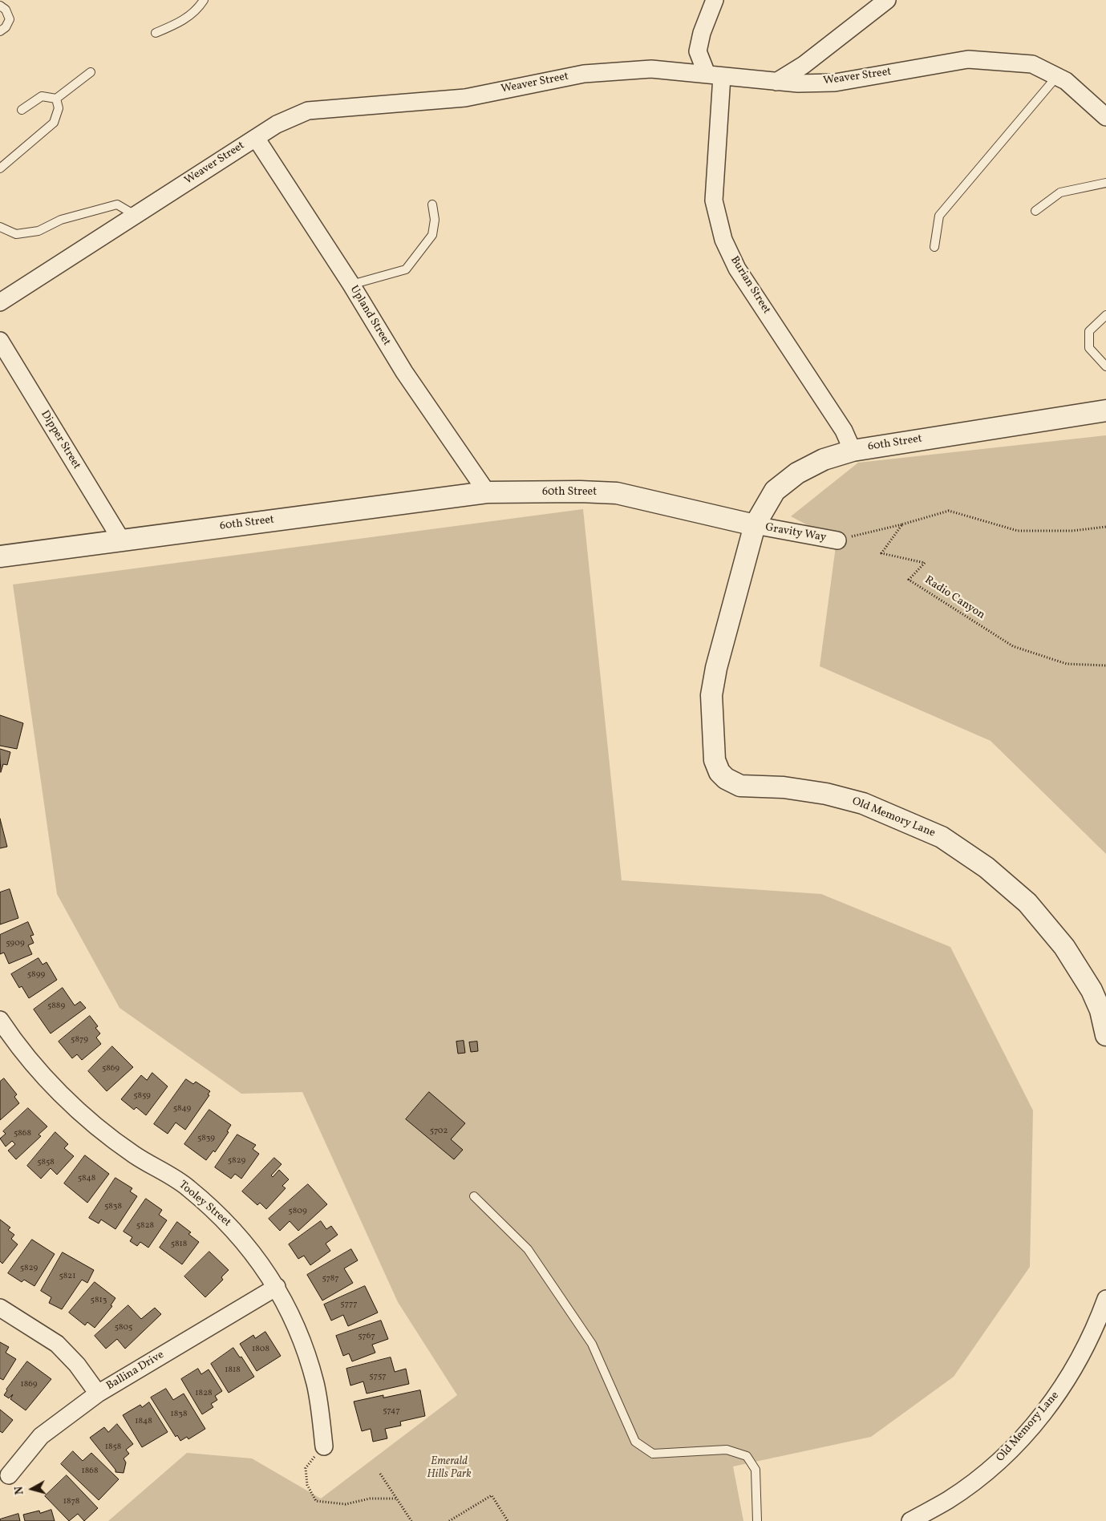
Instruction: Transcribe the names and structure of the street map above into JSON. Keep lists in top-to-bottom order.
{
  "streets": {
    "street": [
      "Weaver Street",
      "Burian Street",
      "Upland Street",
      "Dipper Street",
      "60th Street",
      "Gravity Way",
      "Old Memory Lane",
      "Tooley Street",
      "Ballina Drive"
    ],
    "path": ["Radio Canyon"]
  },
  "crossings": [
    ["Weaver Street", "Burian Street"],
    ["Weaver Street", "Upland Street"],
    ["Burian Street", "60th Street"],
    ["Upland Street", "60th Street"],
    ["Dipper Street", "60th Street"],
    ["60th Street", "Gravity Way"],
    ["60th Street", "Old Memory Lane"],
    ["Gravity Way", "Old Memory Lane"],
    ["Tooley Street", "Ballina Drive"]
  ],
  "parks": ["Emerald Hills Park"],
  "house_numbers": [
    "5909",
    "5899",
    "5889",
    "5879",
    "5869",
    "5859",
    "5849",
    "5702",
    "5868",
    "5839",
    "5829",
    "5858",
    "5848",
    "5838",
    "5809",
    "5828",
    "5818",
    "5829",
    "5821",
    "5787",
    "5813",
    "5777",
    "5805",
    "5767",
    "1808",
    "1818",
    "5757",
    "1869",
    "1828",
    "5747",
    "1838",
    "1848",
    "1858",
    "1868",
    "1878"
  ],
  "north": "left"
}
